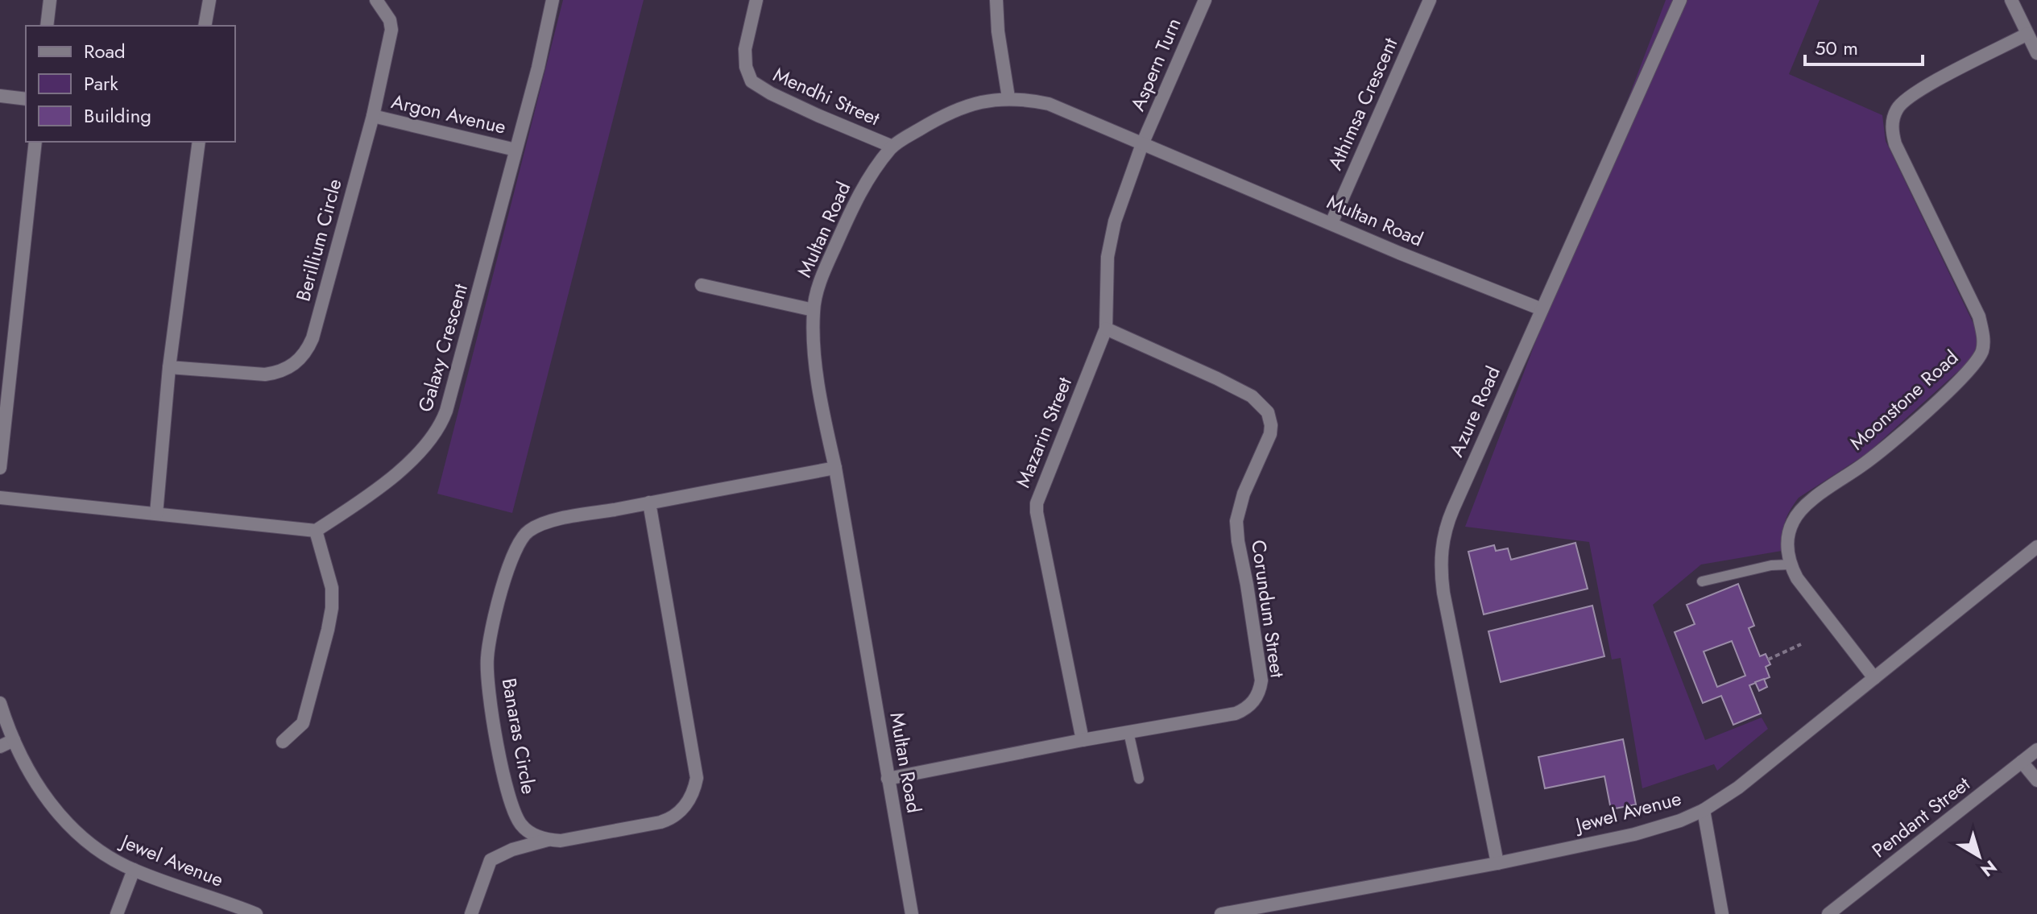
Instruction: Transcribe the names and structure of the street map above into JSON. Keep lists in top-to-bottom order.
{
  "streets": {
    "street": [
      "Aspern Turn",
      "Mendhi Street",
      "Athimsa Crescent",
      "Argon Avenue",
      "Multan Road",
      "Berillium Circle",
      "Galaxy Crescent",
      "Moonstone Road",
      "Azure Road",
      "Mazarin Street",
      "Corundum Street",
      "Banaras Circle",
      "Jewel Avenue",
      "Pendant Street"
    ]
  },
  "crossings": [
    ["Aspern Turn", "Multan Road"],
    ["Aspern Turn", "Mazarin Street"],
    ["Mendhi Street", "Multan Road"],
    ["Athimsa Crescent", "Multan Road"],
    ["Argon Avenue", "Berillium Circle"],
    ["Argon Avenue", "Galaxy Crescent"],
    ["Multan Road", "Azure Road"],
    ["Multan Road", "Mazarin Street"],
    ["Multan Road", "Corundum Street"],
    ["Multan Road", "Banaras Circle"],
    ["Moonstone Road", "Jewel Avenue"],
    ["Azure Road", "Jewel Avenue"],
    ["Mazarin Street", "Corundum Street"]
  ],
  "legend": ["Road", "Park", "Building"],
  "scale_bar": "50 m",
  "north": "bottom right"
}
